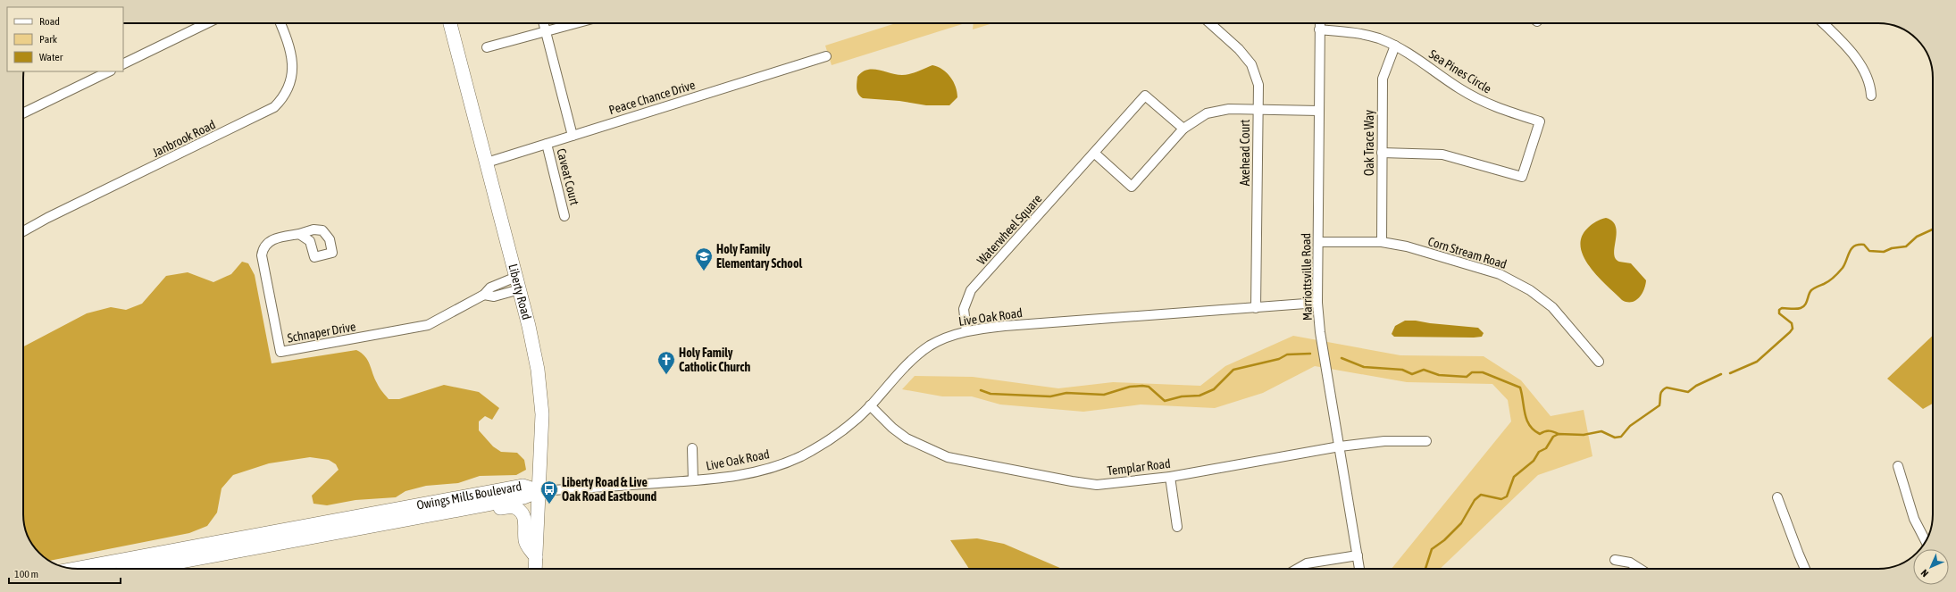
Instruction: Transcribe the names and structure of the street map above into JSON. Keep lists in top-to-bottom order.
{
  "streets": {
    "main road": ["Liberty Road", "Owings Mills Boulevard"],
    "street": [
      "Sea Pines Circle",
      "Peace Chance Drive",
      "Janbrook Road",
      "Oak Trace Way",
      "Axehead Court",
      "Caveat Court",
      "Waterwheel Square",
      "Corn Stream Road",
      "Marriottsville Road",
      "Live Oak Road",
      "Schnaper Drive",
      "Templar Road"
    ]
  },
  "crossings": [
    ["Sea Pines Circle", "Oak Trace Way"],
    ["Sea Pines Circle", "Marriottsville Road"],
    ["Peace Chance Drive", "Caveat Court"],
    ["Peace Chance Drive", "Liberty Road"],
    ["Oak Trace Way", "Corn Stream Road"],
    ["Axehead Court", "Live Oak Road"],
    ["Waterwheel Square", "Live Oak Road"],
    ["Corn Stream Road", "Marriottsville Road"],
    ["Marriottsville Road", "Live Oak Road"],
    ["Marriottsville Road", "Templar Road"],
    ["Liberty Road", "Live Oak Road"],
    ["Liberty Road", "Schnaper Drive"],
    ["Liberty Road", "Owings Mills Boulevard"],
    ["Live Oak Road", "Templar Road"],
    ["Live Oak Road", "Owings Mills Boulevard"]
  ],
  "places": {
    "school or university": ["Holy Family Elementary School"],
    "church": ["Holy Family Catholic Church"],
    "bus stop": ["Liberty Road & Live Oak Road Eastbound"]
  },
  "legend": ["Road", "Park", "Water"],
  "scale_bar": "100 m",
  "north": "bottom left"
}
